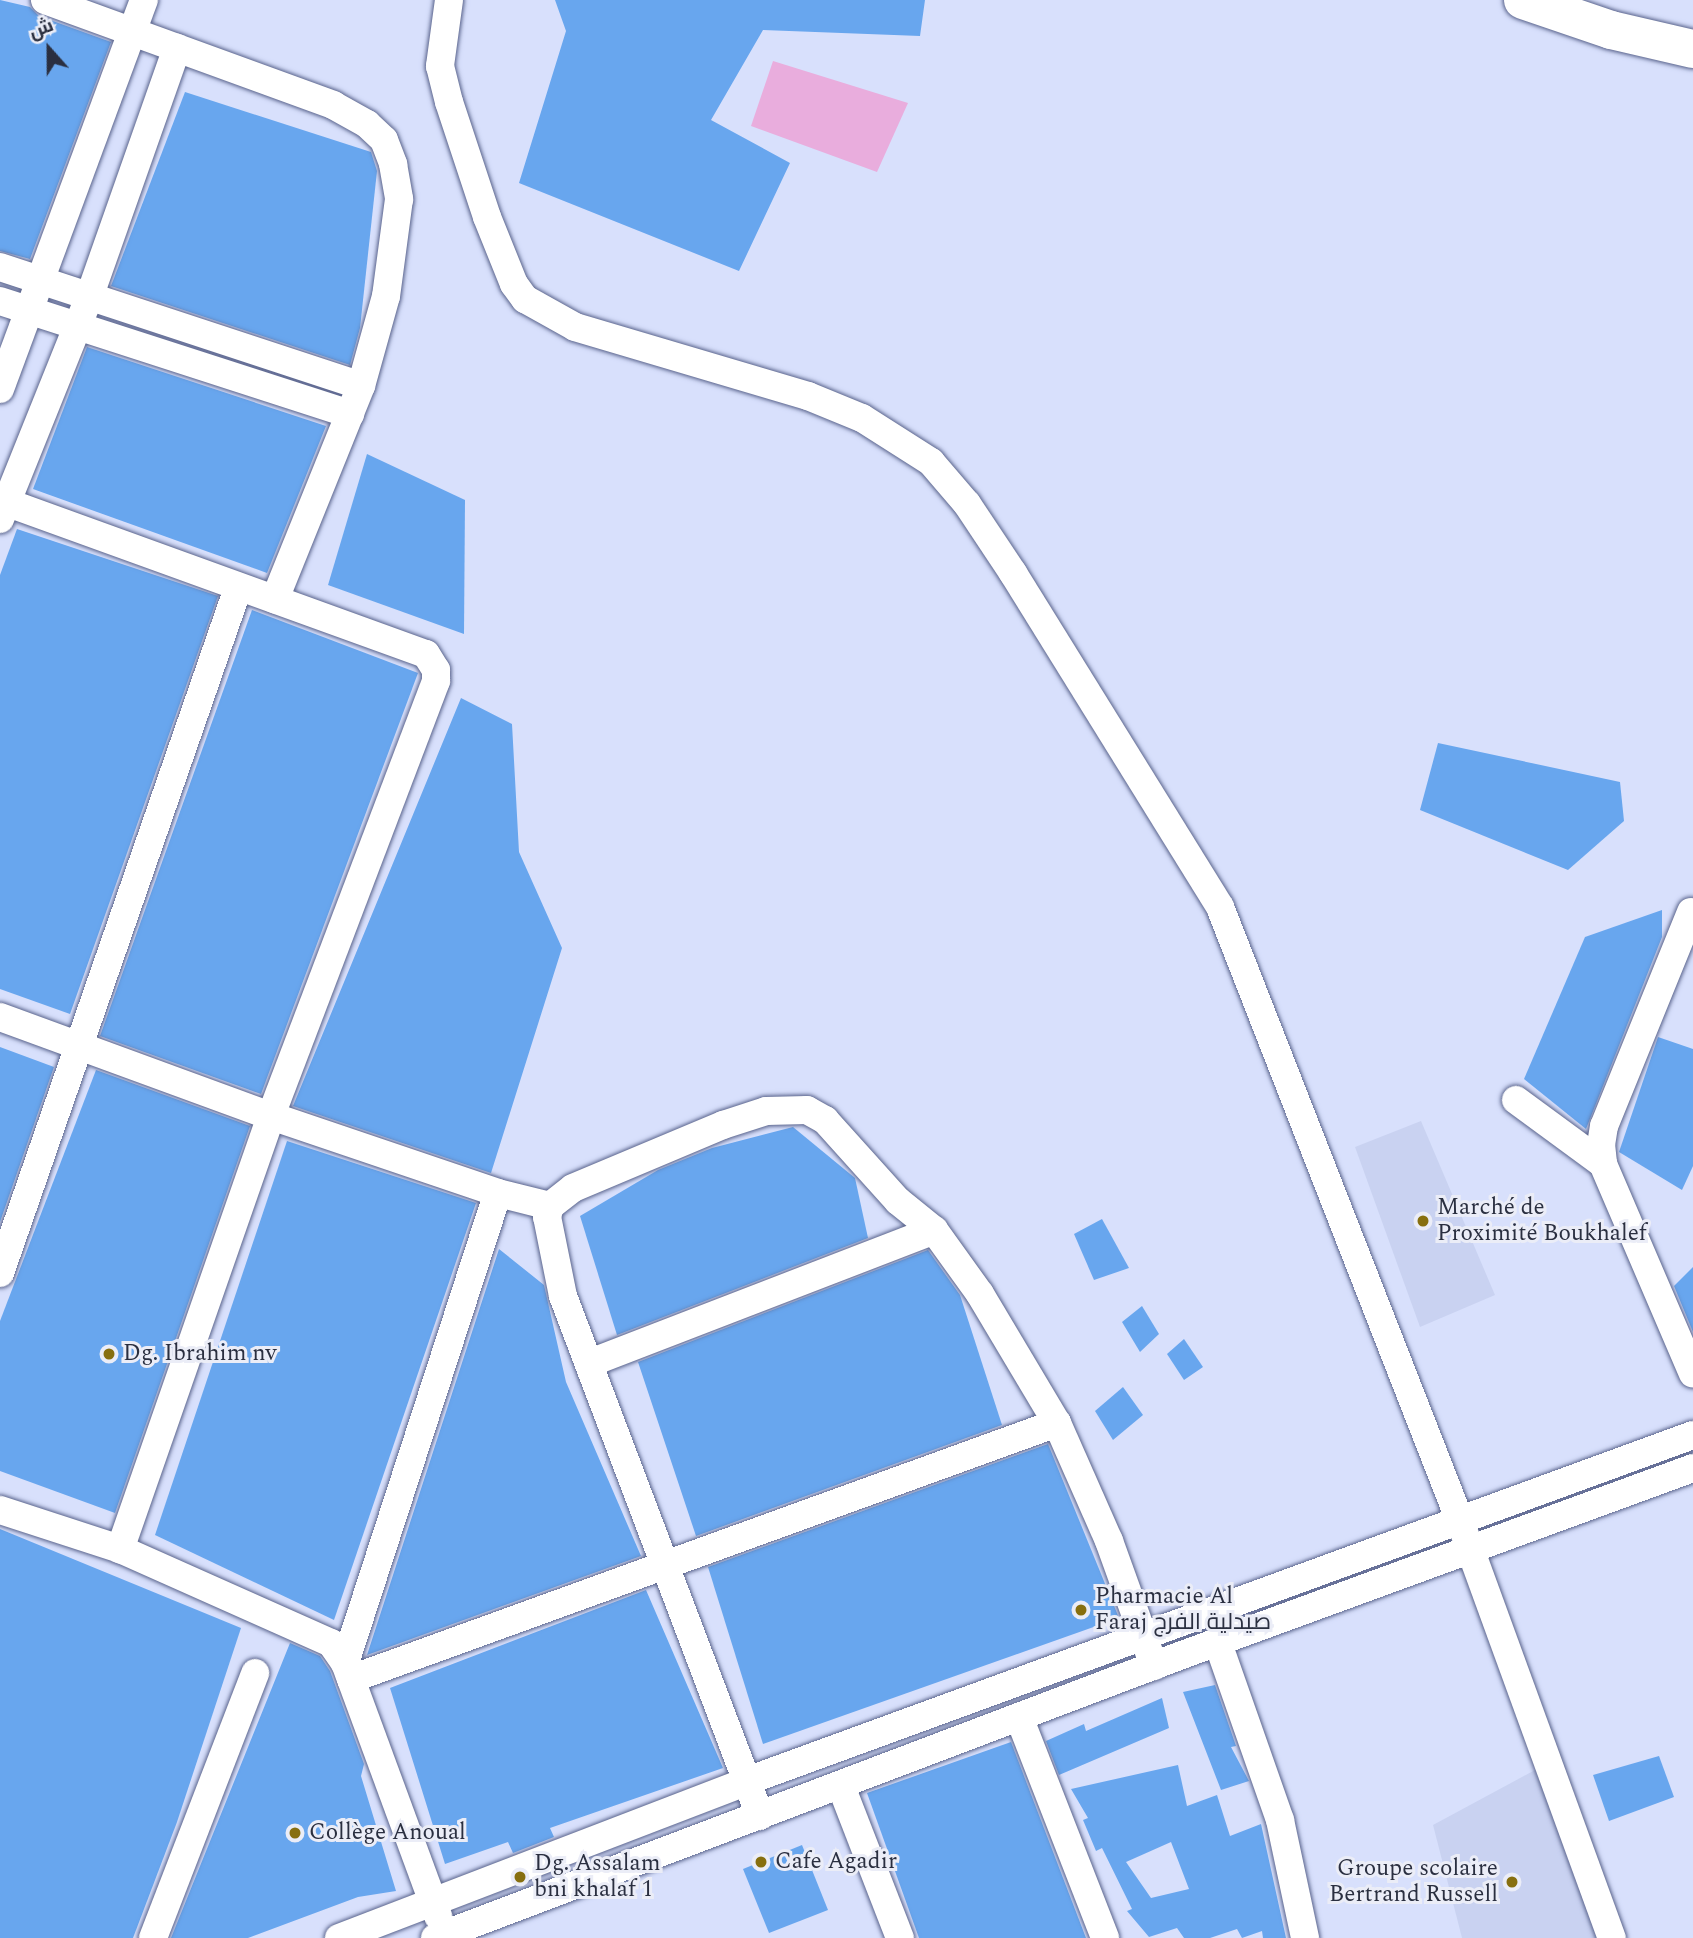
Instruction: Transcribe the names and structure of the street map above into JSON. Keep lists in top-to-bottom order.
{
  "places": [
    "Marché de Proximité Boukhalef",
    "Dg. Ibrahim nv",
    "Pharmacie Al Faraj صيدلية الفرج",
    "Collège Anoual",
    "Cafe Agadir",
    "Dg. Assalam bni khalaf 1",
    "Groupe scolaire Bertrand Russell"
  ],
  "north": "top"
}
